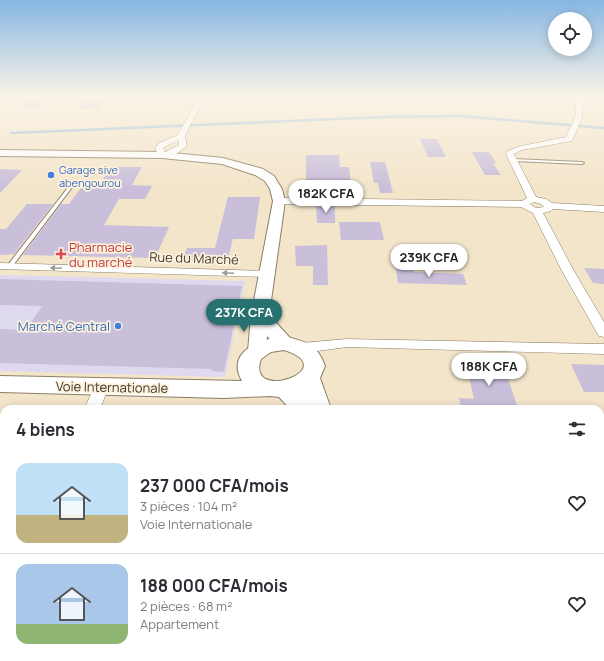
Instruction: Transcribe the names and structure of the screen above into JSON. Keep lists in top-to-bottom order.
{
  "streets": {
    "main road": ["Voie Internationale"],
    "street": ["Rue du Marché"]
  },
  "places": {
    "other": ["Garage sive abengourou", "Marché Central"],
    "health": ["Pharmacie du marché"]
  },
  "page": {
    "price": [
      "182K CFA",
      "239K CFA",
      "237K CFA",
      "188K CFA"
    ],
    "heading": "4 biens",
    "list": [
      {
        "name": "237 000 CFA/mois",
        "note": "3 pièces · 104 m² · Voie Internationale"
      },
      {
        "name": "188 000 CFA/mois",
        "note": "2 pièces · 68 m² · Appartement"
      }
    ]
  }
}
